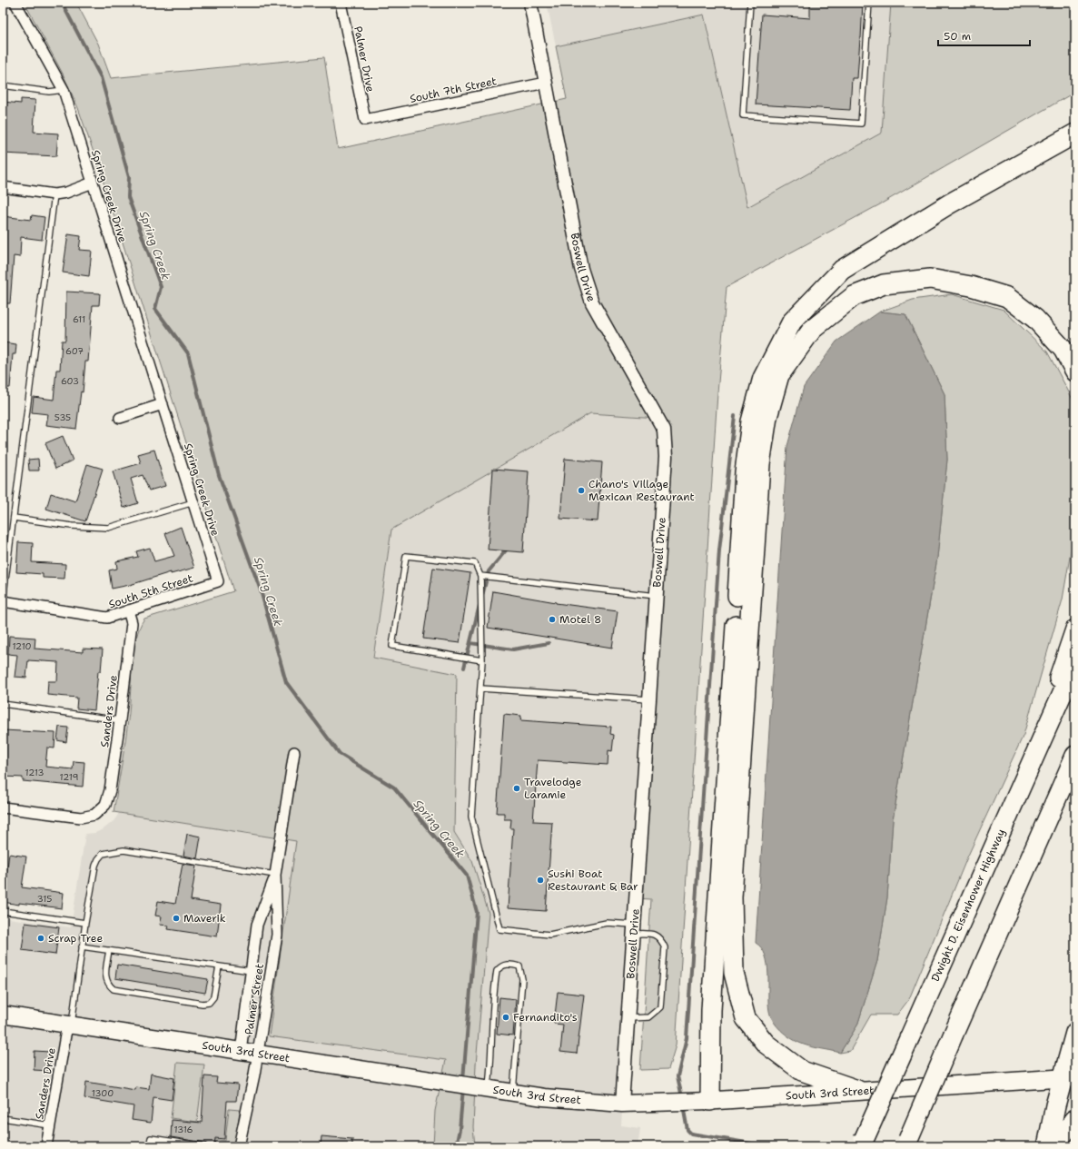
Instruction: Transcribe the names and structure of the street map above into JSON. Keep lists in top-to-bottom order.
{
  "streets": {
    "highway": ["Dwight D. Eisenhower Highway", "South 3rd Street"],
    "street": [
      "Palmer Drive",
      "South 7th Street",
      "Spring Creek Drive",
      "Boswell Drive",
      "South 5th Street",
      "Sanders Drive",
      "Palmer Street"
    ]
  },
  "crossings": [
    ["Palmer Drive", "South 7th Street"],
    ["South 7th Street", "Boswell Drive"],
    ["Spring Creek Drive", "South 5th Street"],
    ["Boswell Drive", "South 3rd Street"],
    ["South 5th Street", "Sanders Drive"],
    ["Sanders Drive", "South 3rd Street"],
    ["Palmer Street", "South 3rd Street"]
  ],
  "water": ["Spring Creek"],
  "places": [
    "Chano's Village Mexican Restaurant",
    "Motel 8",
    "Travelodge Laramie",
    "Sushi Boat Restaurant & Bar",
    "Maverik",
    "Scrap Tree",
    "Fernandito's"
  ],
  "house_numbers": [
    "611",
    "607",
    "603",
    "535",
    "1210",
    "1213",
    "1219",
    "315",
    "1300",
    "1316"
  ],
  "scale_bar": "50 m"
}
